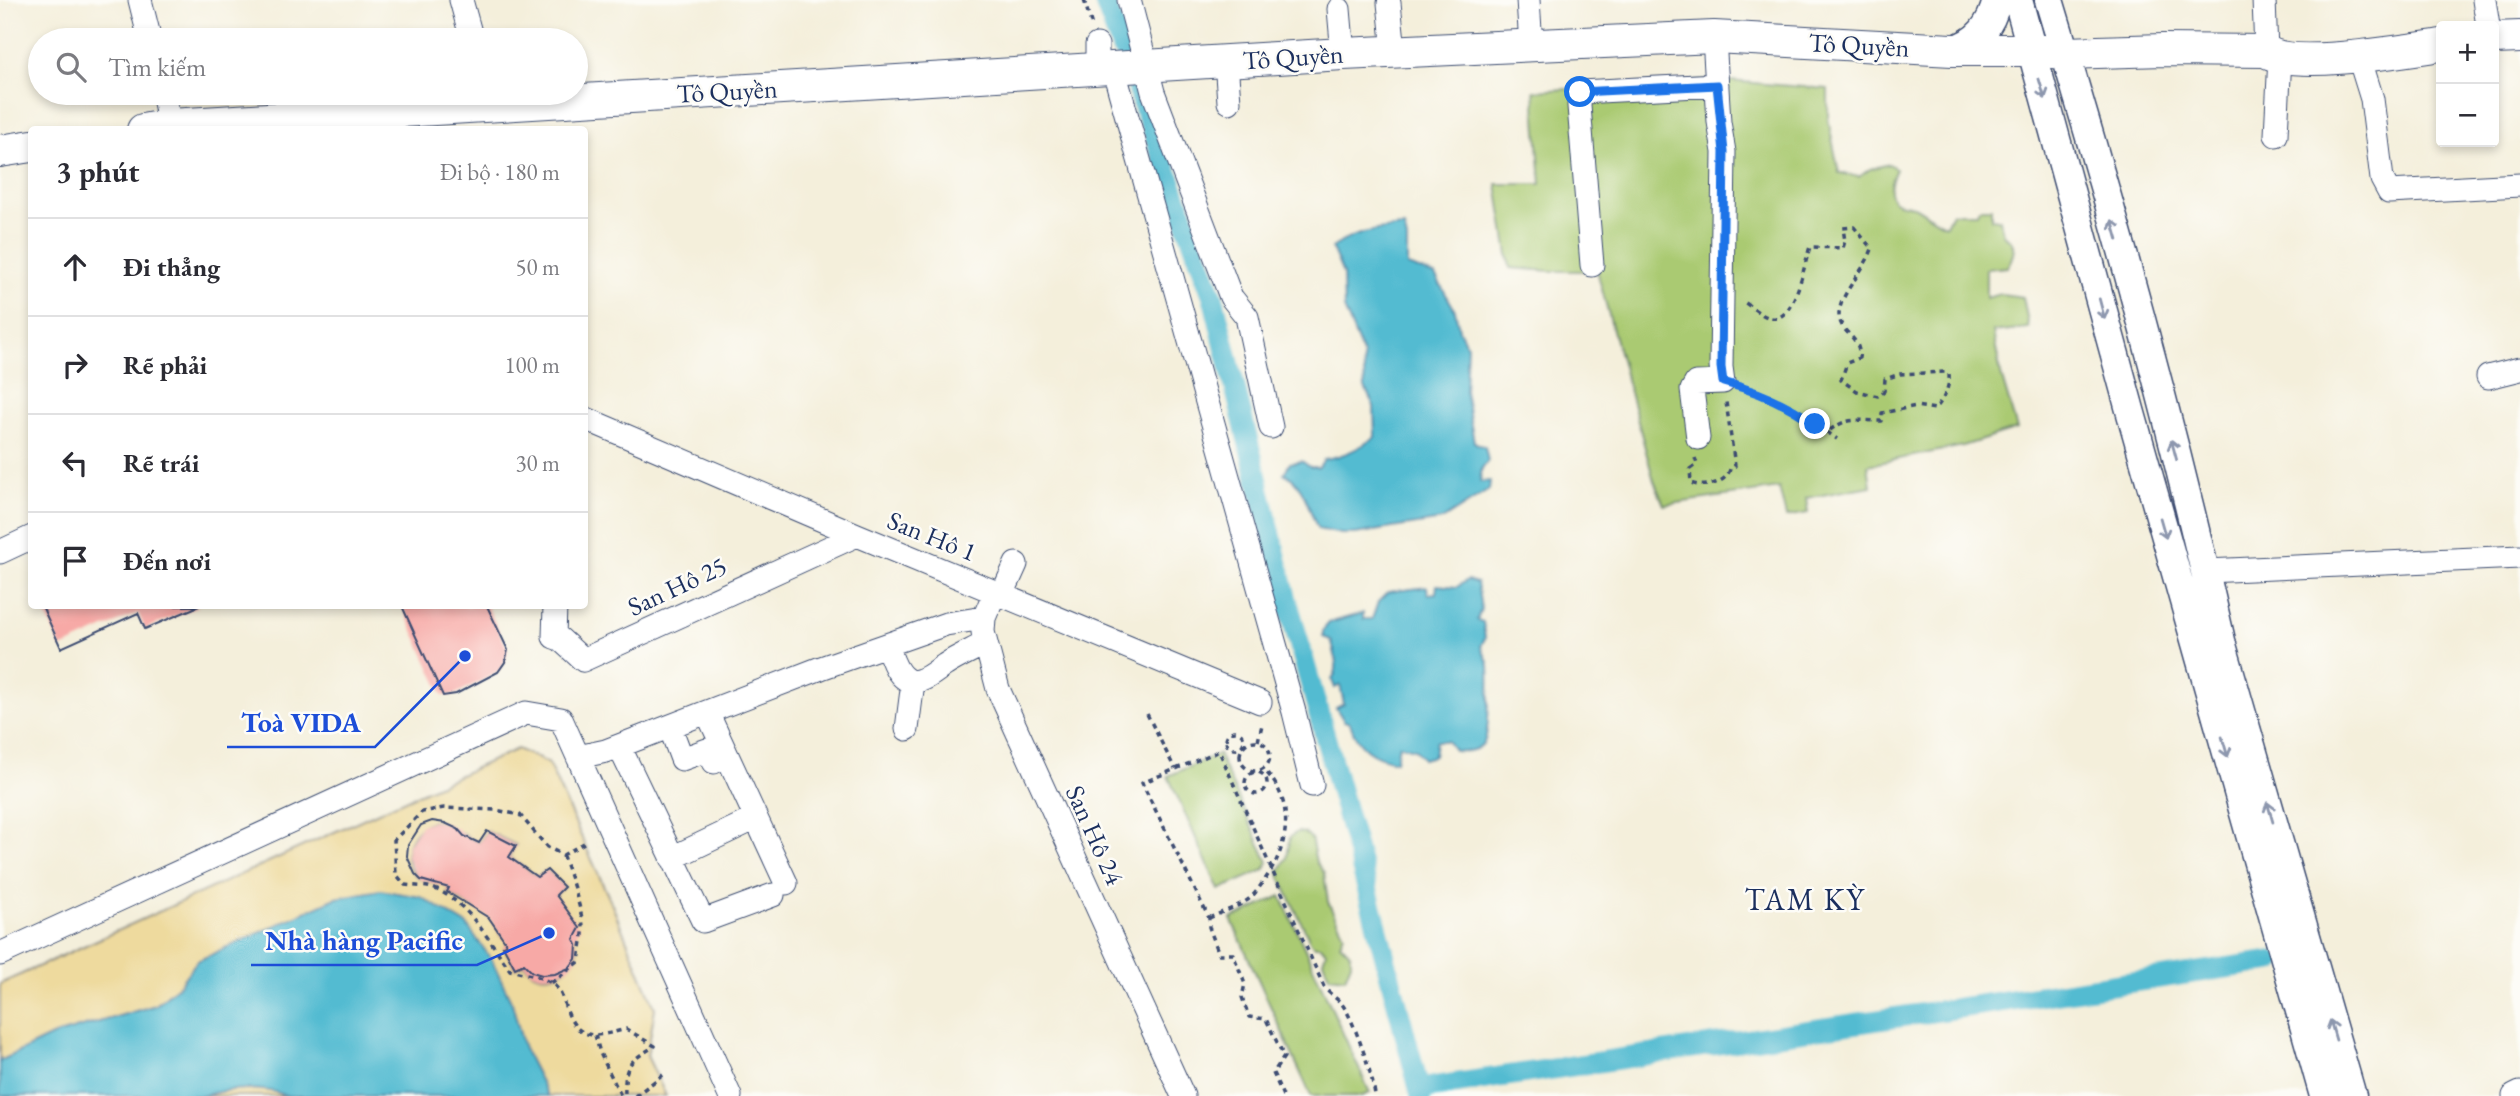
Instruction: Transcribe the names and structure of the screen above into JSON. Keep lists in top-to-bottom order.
{
  "streets": {
    "main road": ["Tô Quyền"],
    "street": ["San Hô 1", "San Hô 25", "San Hô 24"]
  },
  "crossings": [
    ["San Hô 1", "San Hô 25"],
    ["San Hô 1", "San Hô 24"]
  ],
  "districts": ["TAM KỲ"],
  "places": ["Toà VIDA", "Nhà hàng Pacific"],
  "page": {
    "map_buttons": ["+", "−"],
    "search": "Tìm kiếm",
    "heading": ["3 phút", "Đi bộ · 180 m"],
    "list": [
      ["Đi thẳng", "50 m"],
      ["Rẽ phải", "100 m"],
      ["Rẽ trái", "30 m"],
      "Đến nơi"
    ]
  }
}
